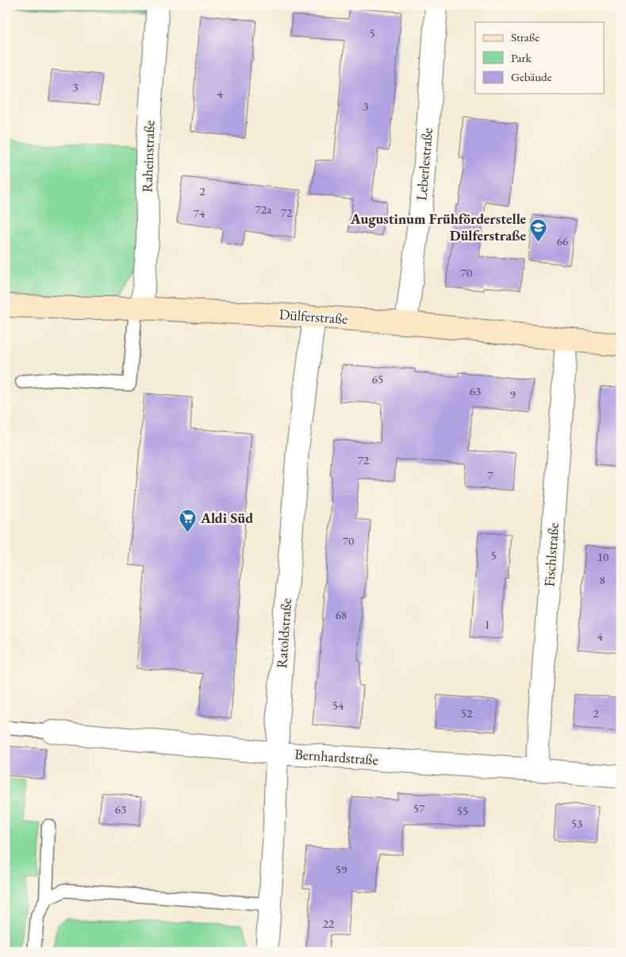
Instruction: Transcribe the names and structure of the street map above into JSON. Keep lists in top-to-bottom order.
{
  "streets": {
    "main road": ["Dülferstraße"],
    "street": [
      "Raheinstraße",
      "Leberlestraße",
      "Fischlstraße",
      "Ratoldstraße",
      "Bernhardstraße"
    ]
  },
  "crossings": [
    ["Raheinstraße", "Dülferstraße"],
    ["Leberlestraße", "Dülferstraße"],
    ["Dülferstraße", "Fischlstraße"],
    ["Dülferstraße", "Ratoldstraße"],
    ["Fischlstraße", "Bernhardstraße"],
    ["Ratoldstraße", "Bernhardstraße"]
  ],
  "places": {
    "school or university": ["Augustinum Frühförderstelle Dülferstraße"],
    "supermarket": ["Aldi Süd"]
  },
  "house_numbers": [
    "5",
    "3",
    "4",
    "3",
    "2",
    "72a",
    "72",
    "74",
    "66",
    "70",
    "65",
    "63",
    "9",
    "72",
    "7",
    "70",
    "5",
    "10",
    "8",
    "68",
    "1",
    "4",
    "54",
    "52",
    "2",
    "57",
    "63",
    "55",
    "53",
    "59",
    "22"
  ],
  "legend": ["Straße", "Park", "Gebäude"]
}
